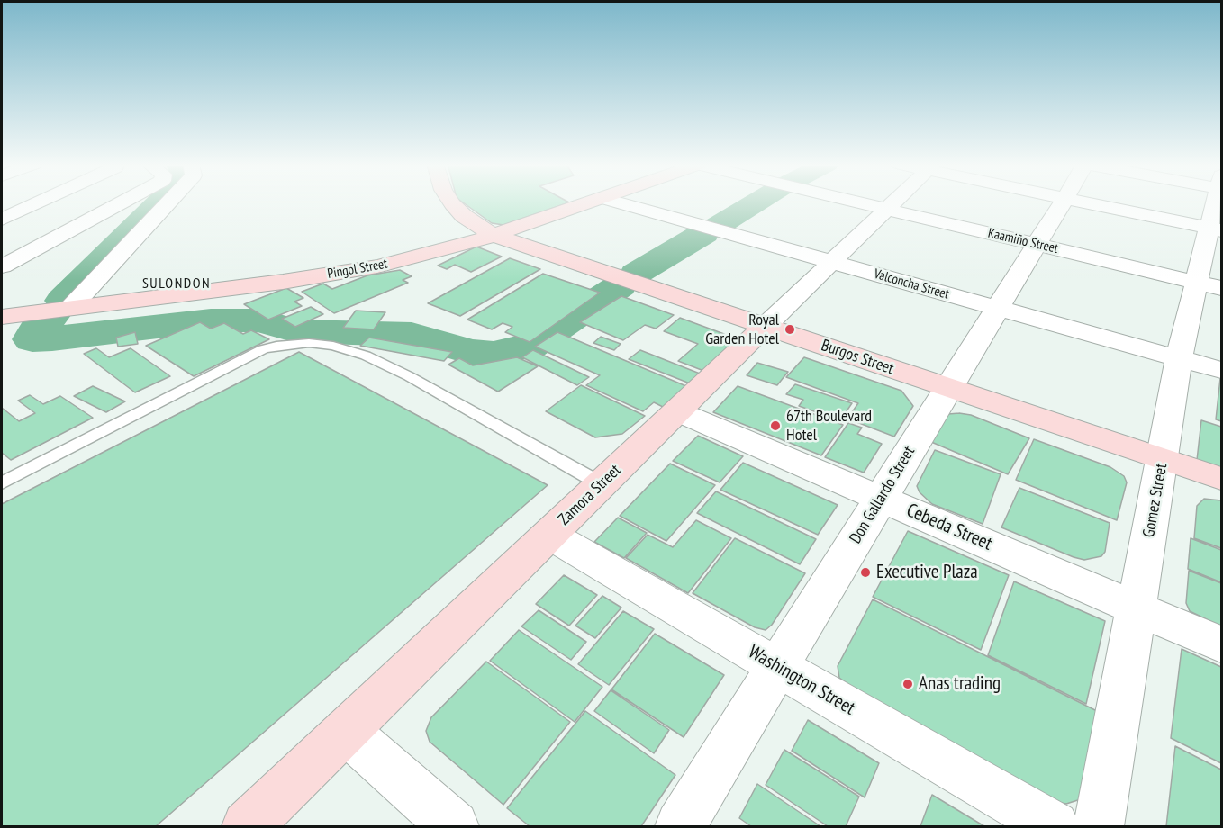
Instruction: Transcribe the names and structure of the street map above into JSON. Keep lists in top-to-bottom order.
{
  "streets": {
    "street": [
      "Kaamiño Street",
      "Pingol Street",
      "Valconcha Street",
      "Burgos Street",
      "Zamora Street",
      "Don Gallardo Street",
      "Gomez Street",
      "Cebeda Street",
      "Washington Street"
    ]
  },
  "crossings": [
    ["Kaamiño Street", "Zamora Street"],
    ["Kaamiño Street", "Don Gallardo Street"],
    ["Kaamiño Street", "Gomez Street"],
    ["Pingol Street", "Burgos Street"],
    ["Valconcha Street", "Zamora Street"],
    ["Valconcha Street", "Don Gallardo Street"],
    ["Valconcha Street", "Gomez Street"],
    ["Burgos Street", "Zamora Street"],
    ["Burgos Street", "Don Gallardo Street"],
    ["Burgos Street", "Gomez Street"],
    ["Zamora Street", "Cebeda Street"],
    ["Zamora Street", "Washington Street"],
    ["Don Gallardo Street", "Cebeda Street"],
    ["Don Gallardo Street", "Washington Street"],
    ["Gomez Street", "Cebeda Street"]
  ],
  "districts": ["SULONDON"],
  "places": [
    "Royal Garden Hotel",
    "67th Boulevard Hotel",
    "Executive Plaza",
    "Anas trading"
  ]
}
